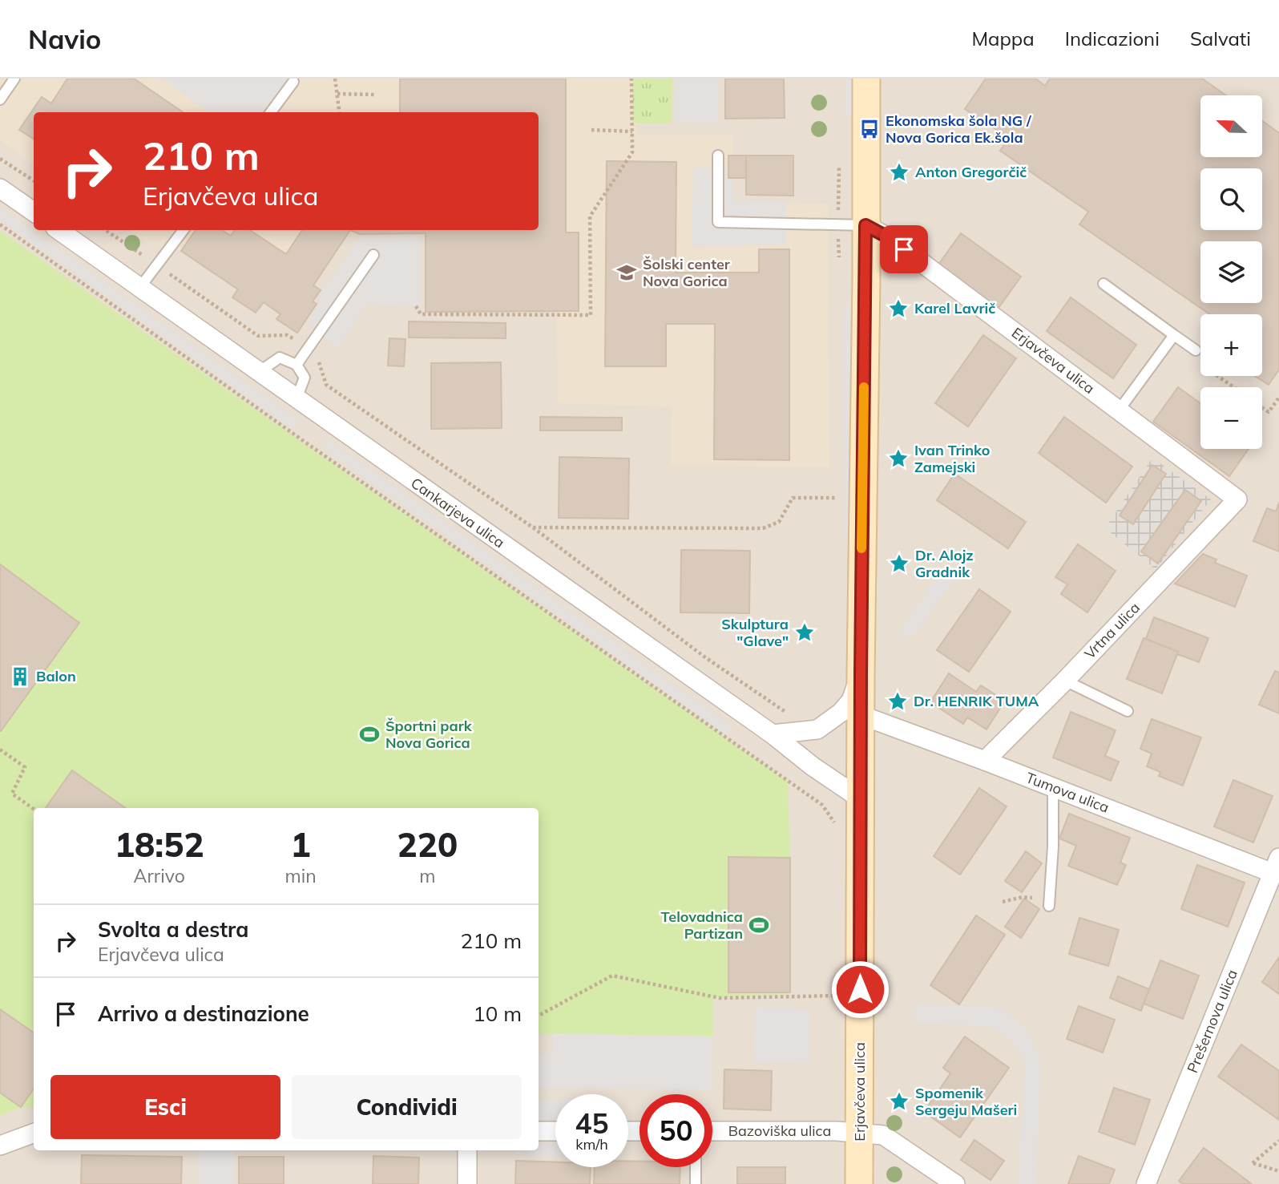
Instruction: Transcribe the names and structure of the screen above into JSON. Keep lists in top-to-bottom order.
{
  "streets": {
    "main road": ["Erjavčeva ulica"],
    "street": [
      "Cankarjeva ulica",
      "Vrtna ulica",
      "Tumova ulica",
      "Prešernova ulica",
      "Bazoviška ulica"
    ]
  },
  "crossings": [
    ["Erjavčeva ulica", "Cankarjeva ulica"],
    ["Erjavčeva ulica", "Vrtna ulica"],
    ["Erjavčeva ulica", "Tumova ulica"],
    ["Erjavčeva ulica", "Bazoviška ulica"],
    ["Vrtna ulica", "Tumova ulica"],
    ["Tumova ulica", "Prešernova ulica"]
  ],
  "places": {
    "bus stop": ["Ekonomska šola NG / Nova Gorica Ek.šola"],
    "place": [
      "Anton Gregorčič",
      "Karel Lavrič",
      "Ivan Trinko Zamejski",
      "Dr. Alojz Gradnik",
      "Skulptura \"Glave\"",
      "Dr. HENRIK TUMA",
      "Spomenik Sergeju Mašeri"
    ],
    "school or university": ["Šolski center Nova Gorica"],
    "building": ["Balon"],
    "sports": ["Športni park Nova Gorica", "Telovadnica Partizan"]
  },
  "north": "left",
  "page": {
    "header": "Navio",
    "nav": ["Mappa", "Indicazioni", "Salvati"],
    "map_buttons": ["+", "−"],
    "turn": ["210 m", "Erjavčeva ulica"],
    "eta": [
      "18:52",
      "Arrivo",
      "1",
      "min",
      "220",
      "m"
    ],
    "list": [
      {
        "name": "Svolta a destra",
        "note": "Erjavčeva ulica",
        "value": "210 m"
      },
      {
        "name": "Arrivo a destinazione",
        "value": "10 m"
      }
    ],
    "buttons": ["Esci", "Condividi"],
    "speed": "45 km/h",
    "limit": "50"
  }
}
